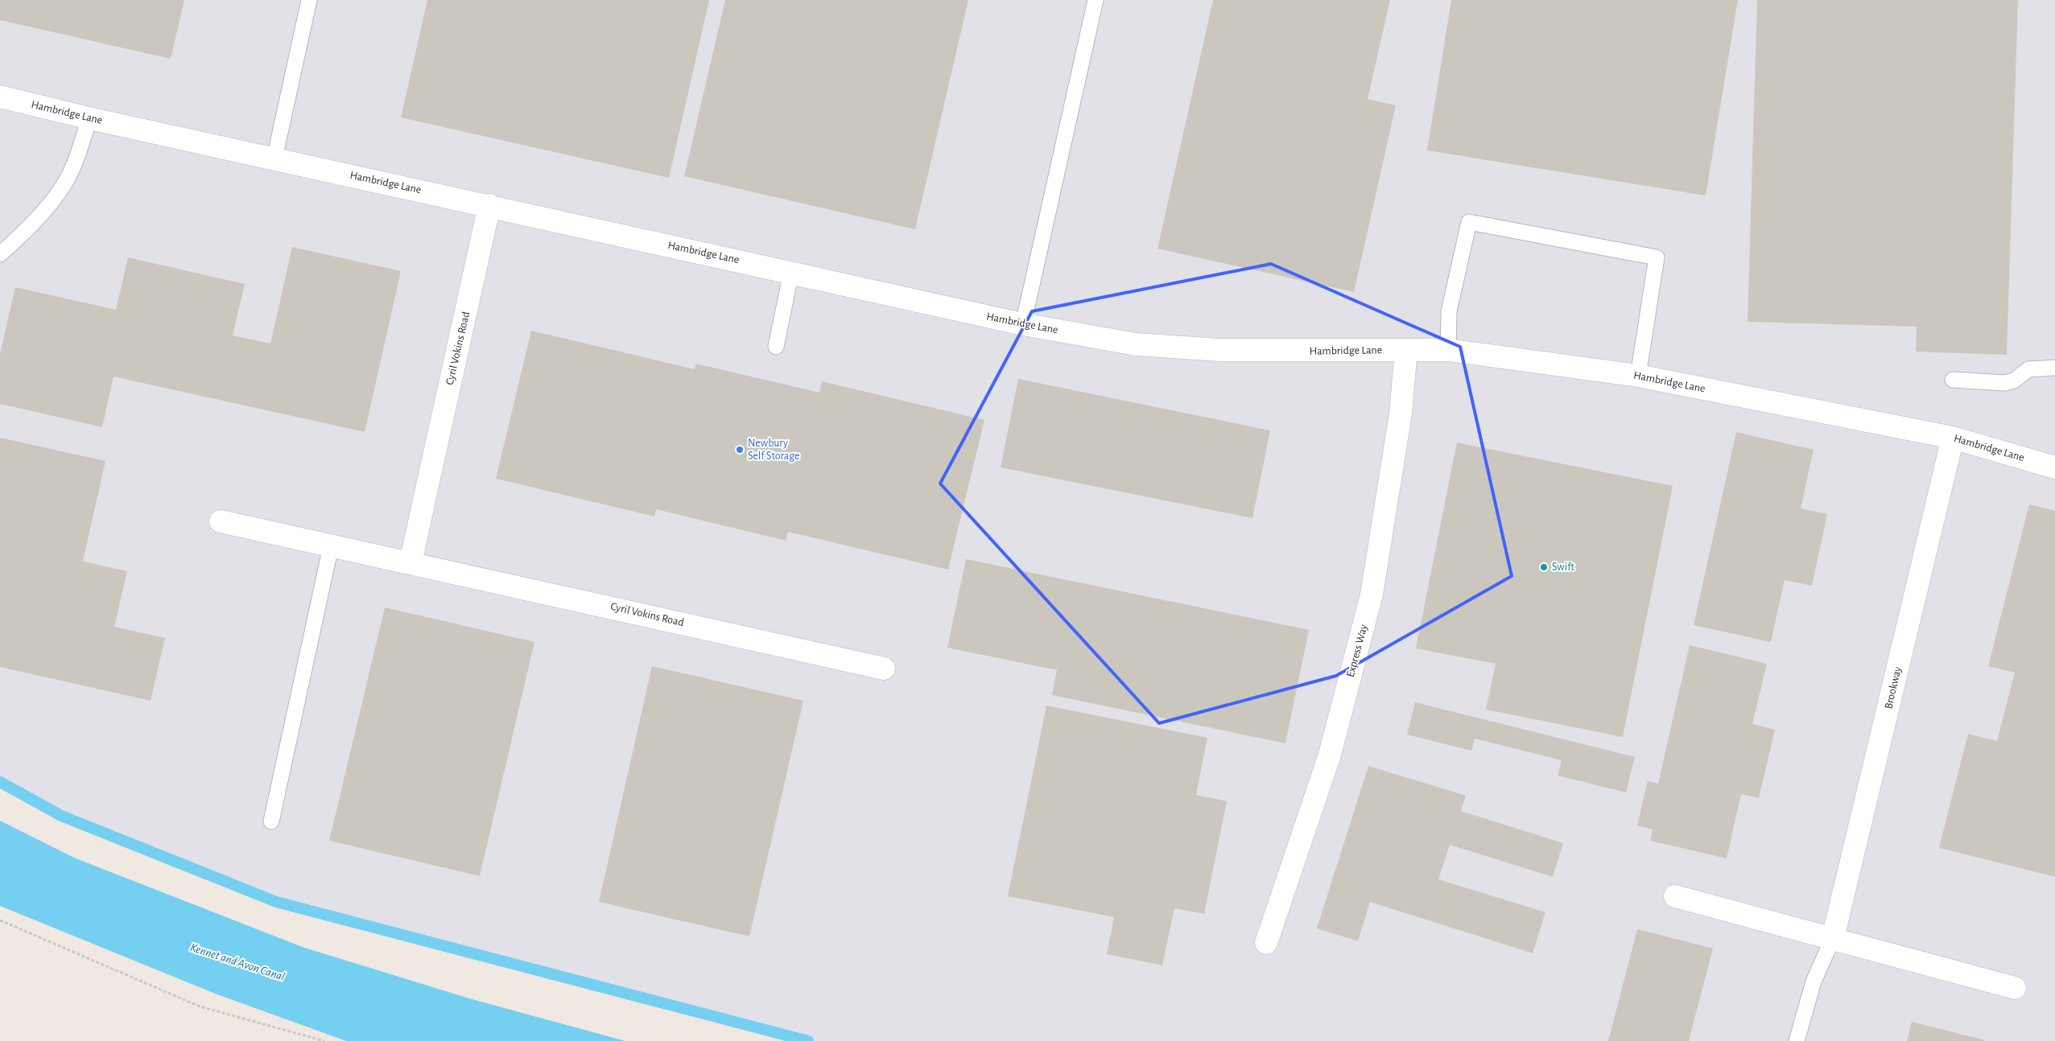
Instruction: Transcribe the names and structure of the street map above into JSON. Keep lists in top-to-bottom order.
{
  "streets": {
    "street": [
      "Hambridge Lane",
      "Cyril Vokins Road",
      "Express Way",
      "Brookway"
    ]
  },
  "crossings": [
    ["Hambridge Lane", "Cyril Vokins Road"],
    ["Hambridge Lane", "Express Way"],
    ["Hambridge Lane", "Brookway"]
  ],
  "water": ["Kennet and Avon Canal"],
  "places": ["Newbury Self Storage", "Swift"]
}
